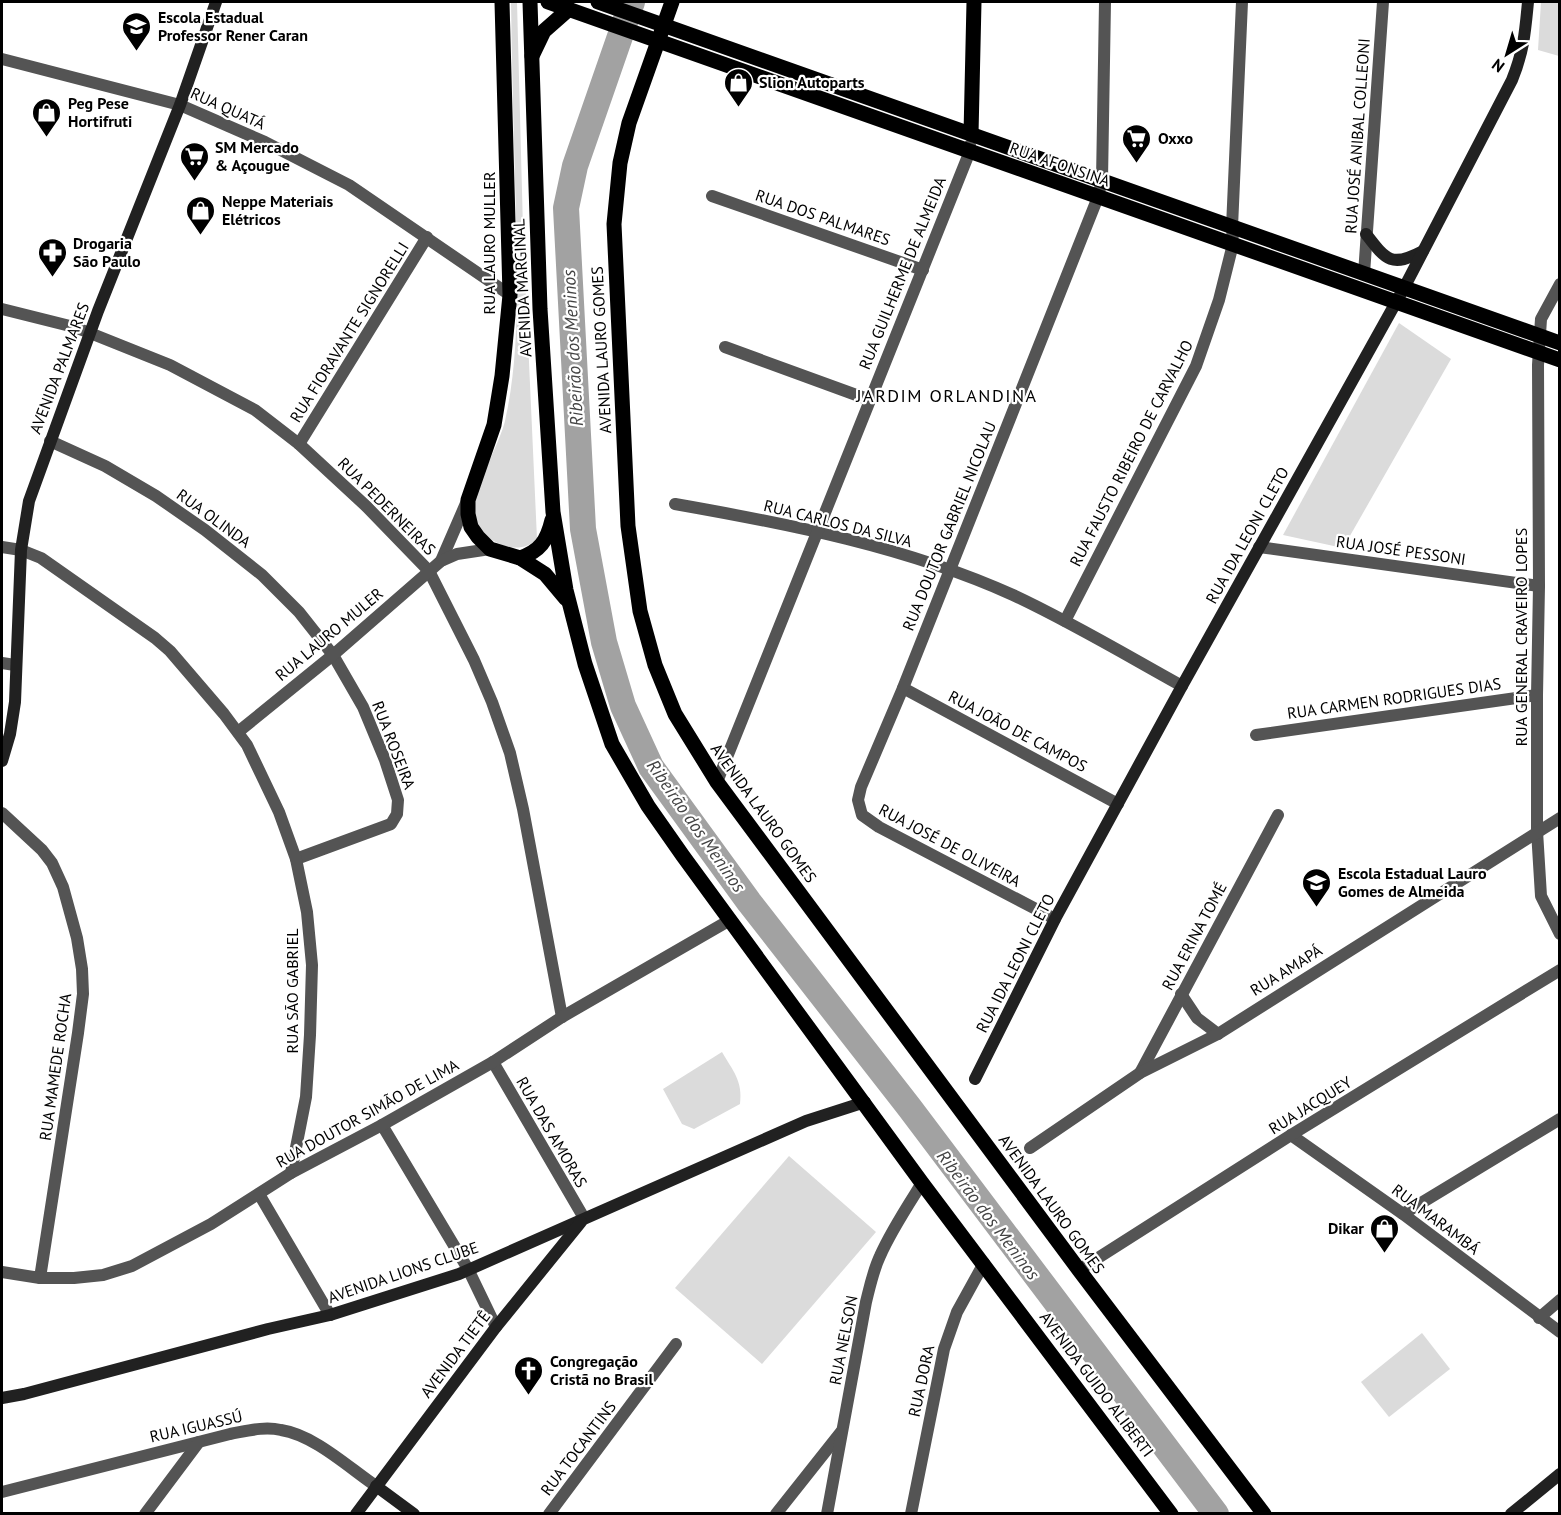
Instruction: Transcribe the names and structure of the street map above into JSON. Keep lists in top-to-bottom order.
{
  "streets": {
    "main road": [
      "RUA AFONSINA",
      "RUA LAURO MULLER",
      "RUA GUILHERME DE ALMEIDA",
      "AVENIDA MARGINAL",
      "AVENIDA LAURO GOMES",
      "AVENIDA GUIDO ALIBERTI"
    ],
    "street": [
      "RUA QUATÁ",
      "RUA JOSÉ ANIBAL COLLEONI",
      "RUA DOS PALMARES",
      "RUA FIORAVANTE SIGNORELLI",
      "AVENIDA PALMARES",
      "RUA FAUSTO RIBEIRO DE CARVALHO",
      "RUA PEDERNEIRAS",
      "RUA OLINDA",
      "RUA CARLOS DA SILVA",
      "RUA DOUTOR GABRIEL NICOLAU",
      "RUA IDA LEONI CLETO",
      "RUA JOSÉ PESSONI",
      "RUA LAURO MULER",
      "RUA GENERAL CRAVEIRO LOPES",
      "RUA CARMEN RODRIGUES DIAS",
      "RUA JOÃO DE CAMPOS",
      "RUA ROSEIRA",
      "RUA JOSÉ DE OLIVEIRA",
      "RUA ERINA TOMÉ",
      "RUA AMAPÁ",
      "RUA SÃO GABRIEL",
      "RUA MAMEDE ROCHA",
      "RUA JACQUEY",
      "RUA DOUTOR SIMÃO DE LIMA",
      "RUA DAS AMORAS",
      "RUA MARAMBÁ",
      "AVENIDA LIONS CLUBE",
      "RUA NELSON",
      "AVENIDA TIETÊ",
      "RUA DORA",
      "RUA IGUASSÚ",
      "RUA TOCANTINS"
    ]
  },
  "crossings": [
    ["RUA QUATÁ", "RUA LAURO MULLER"],
    ["RUA QUATÁ", "RUA FIORAVANTE SIGNORELLI"],
    ["RUA QUATÁ", "AVENIDA PALMARES"],
    ["RUA JOSÉ ANIBAL COLLEONI", "RUA AFONSINA"],
    ["RUA AFONSINA", "RUA GUILHERME DE ALMEIDA"],
    ["RUA AFONSINA", "AVENIDA LAURO GOMES"],
    ["RUA AFONSINA", "RUA FAUSTO RIBEIRO DE CARVALHO"],
    ["RUA AFONSINA", "RUA DOUTOR GABRIEL NICOLAU"],
    ["RUA AFONSINA", "RUA IDA LEONI CLETO"],
    ["RUA AFONSINA", "RUA GENERAL CRAVEIRO LOPES"],
    ["RUA DOS PALMARES", "RUA GUILHERME DE ALMEIDA"],
    ["RUA LAURO MULLER", "RUA LAURO MULER"],
    ["RUA GUILHERME DE ALMEIDA", "AVENIDA LAURO GOMES"],
    ["RUA GUILHERME DE ALMEIDA", "RUA CARLOS DA SILVA"],
    ["RUA FIORAVANTE SIGNORELLI", "RUA PEDERNEIRAS"],
    ["AVENIDA LAURO GOMES", "RUA JACQUEY"],
    ["AVENIDA PALMARES", "RUA PEDERNEIRAS"],
    ["AVENIDA PALMARES", "RUA OLINDA"],
    ["AVENIDA PALMARES", "RUA SÃO GABRIEL"],
    ["RUA FAUSTO RIBEIRO DE CARVALHO", "RUA CARLOS DA SILVA"],
    ["RUA PEDERNEIRAS", "RUA LAURO MULER"],
    ["RUA PEDERNEIRAS", "RUA DOUTOR SIMÃO DE LIMA"],
    ["RUA OLINDA", "RUA LAURO MULER"],
    ["RUA OLINDA", "RUA ROSEIRA"],
    ["RUA CARLOS DA SILVA", "RUA DOUTOR GABRIEL NICOLAU"],
    ["RUA CARLOS DA SILVA", "RUA IDA LEONI CLETO"],
    ["RUA DOUTOR GABRIEL NICOLAU", "RUA JOÃO DE CAMPOS"],
    ["RUA DOUTOR GABRIEL NICOLAU", "RUA JOSÉ DE OLIVEIRA"],
    ["RUA IDA LEONI CLETO", "RUA JOSÉ PESSONI"],
    ["RUA IDA LEONI CLETO", "RUA JOÃO DE CAMPOS"],
    ["RUA IDA LEONI CLETO", "RUA JOSÉ DE OLIVEIRA"],
    ["RUA JOSÉ PESSONI", "RUA GENERAL CRAVEIRO LOPES"],
    ["RUA LAURO MULER", "RUA ROSEIRA"],
    ["RUA LAURO MULER", "RUA SÃO GABRIEL"],
    ["RUA GENERAL CRAVEIRO LOPES", "RUA CARMEN RODRIGUES DIAS"],
    ["RUA GENERAL CRAVEIRO LOPES", "RUA AMAPÁ"],
    ["RUA ROSEIRA", "RUA SÃO GABRIEL"],
    ["RUA ERINA TOMÉ", "RUA AMAPÁ"],
    ["RUA SÃO GABRIEL", "RUA DOUTOR SIMÃO DE LIMA"],
    ["RUA MAMEDE ROCHA", "RUA DOUTOR SIMÃO DE LIMA"],
    ["RUA JACQUEY", "RUA MARAMBÁ"],
    ["RUA DOUTOR SIMÃO DE LIMA", "RUA DAS AMORAS"],
    ["RUA DAS AMORAS", "AVENIDA LIONS CLUBE"],
    ["RUA DAS AMORAS", "AVENIDA TIETÊ"],
    ["AVENIDA LIONS CLUBE", "AVENIDA TIETÊ"],
    ["AVENIDA LIONS CLUBE", "AVENIDA GUIDO ALIBERTI"],
    ["RUA NELSON", "AVENIDA GUIDO ALIBERTI"],
    ["AVENIDA TIETÊ", "RUA IGUASSÚ"],
    ["RUA DORA", "AVENIDA GUIDO ALIBERTI"]
  ],
  "districts": ["JARDIM ORLANDINA"],
  "water": ["Ribeirão dos Meninos"],
  "places": {
    "school or university": ["Escola Estadual Professor Rener Caran", "Escola Estadual Lauro Gomes de Almeida"],
    "shop": [
      "Slion Autoparts",
      "Peg Pese Hortifruti",
      "Neppe Materiais Elétricos",
      "Dikar"
    ],
    "supermarket": ["Oxxo", "SM Mercado & Açougue"],
    "pharmacy": ["Drogaria São Paulo"],
    "church": ["Congregação Cristã no Brasil"]
  },
  "north": "bottom left"
}
